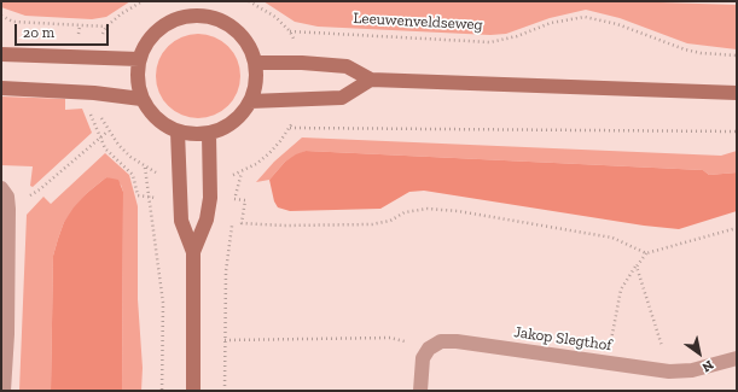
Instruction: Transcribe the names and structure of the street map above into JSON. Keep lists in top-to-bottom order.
{
  "streets": {
    "street": ["Jakop Slegthof"],
    "path": ["Leeuwenveldseweg"]
  },
  "scale_bar": "20 m",
  "north": "bottom right"
}
